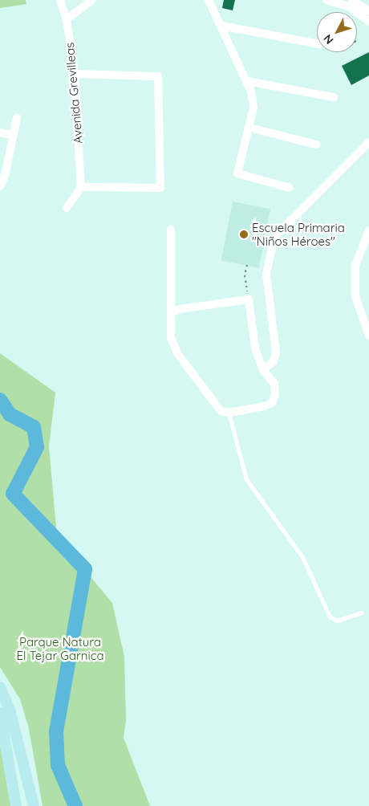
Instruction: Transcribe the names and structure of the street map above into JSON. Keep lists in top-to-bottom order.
{
  "streets": {
    "street": ["Avenida Grevilleas"]
  },
  "parks": ["Parque Natura El Tejar Garnica"],
  "places": ["Escuela Primaria ''Niños Héroes''"],
  "north": "bottom left"
}
